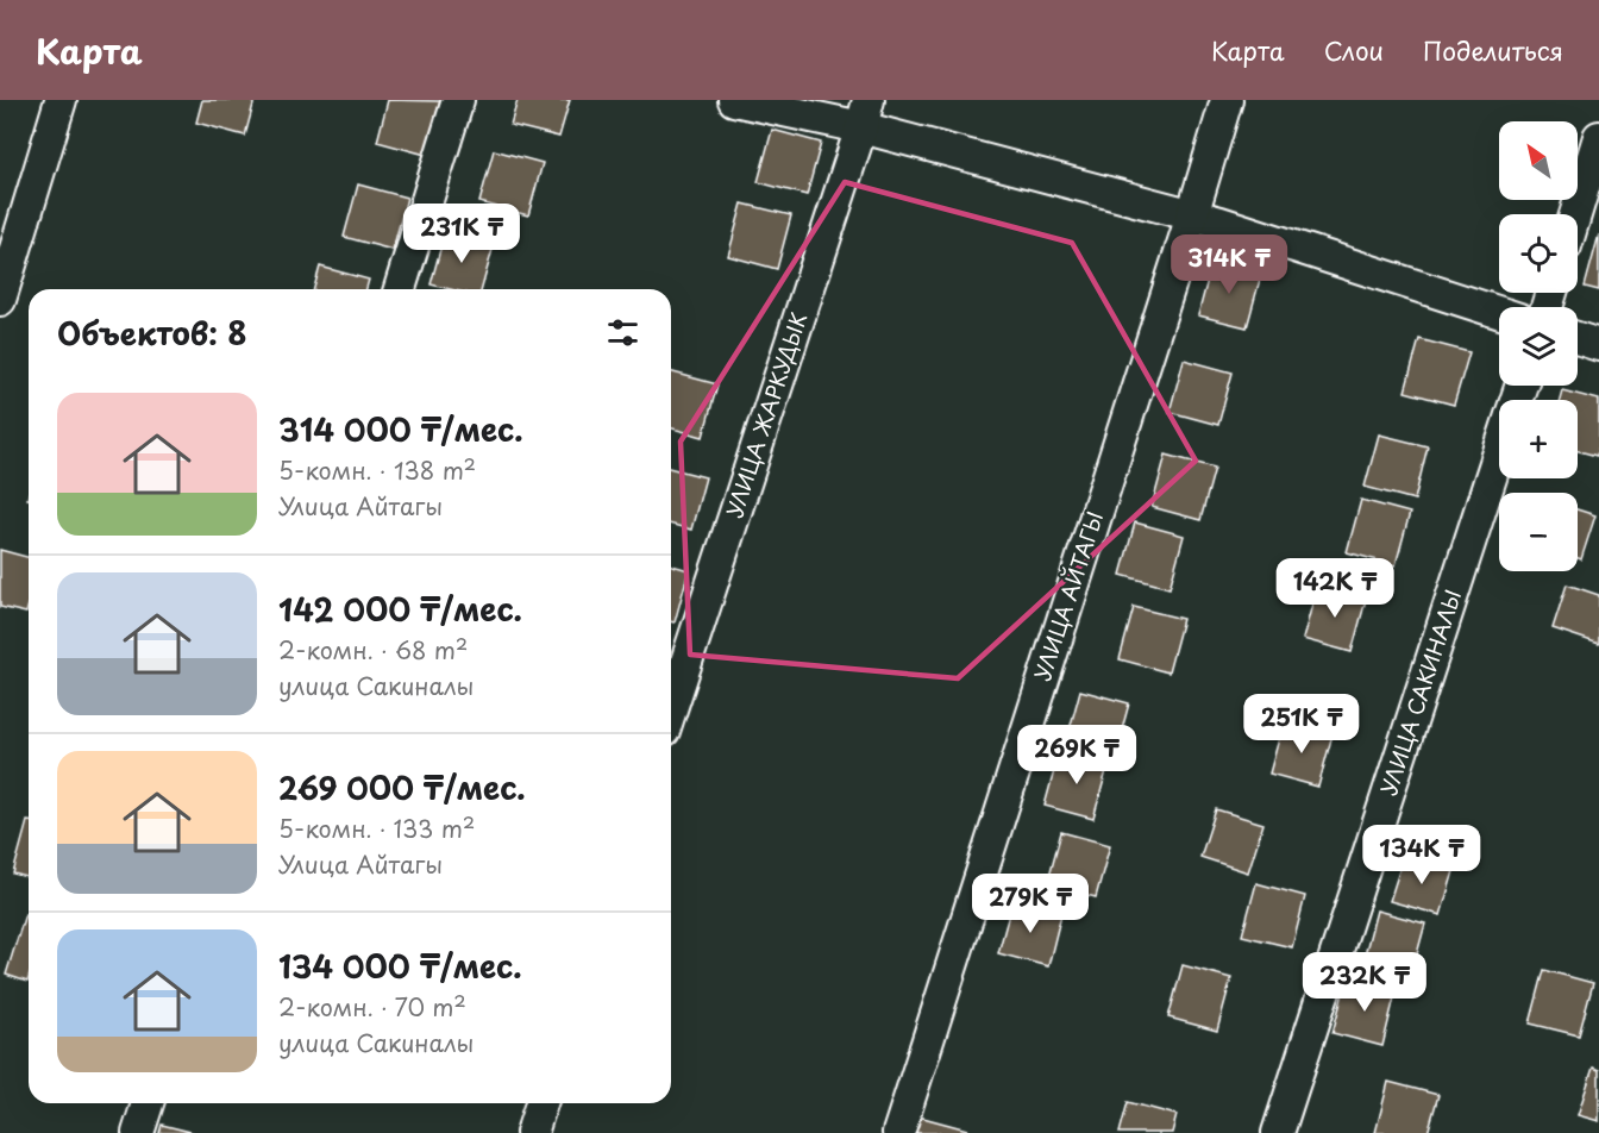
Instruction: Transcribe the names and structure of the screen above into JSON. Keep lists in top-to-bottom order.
{
  "streets": {
    "street": ["УЛИЦА ЖАРКУДЫК", "УЛИЦА АЙТАГЫ", "УЛИЦА САКИНАЛЫ"]
  },
  "north": "top left",
  "page": {
    "header": "Карта",
    "nav": ["Карта", "Слои", "Поделиться"],
    "map_buttons": ["+", "−"],
    "price": [
      "231K ₸",
      "314K ₸",
      "142K ₸",
      "251K ₸",
      "269K ₸",
      "134K ₸",
      "279K ₸",
      "232K ₸"
    ],
    "heading": "Объектов: 8",
    "list": [
      {
        "name": "314 000 ₸/мес.",
        "note": "5-комн. · 138 m² · Улица Айтагы"
      },
      {
        "name": "142 000 ₸/мес.",
        "note": "2-комн. · 68 m² · улица Сакиналы"
      },
      {
        "name": "269 000 ₸/мес.",
        "note": "5-комн. · 133 m² · Улица Айтагы"
      },
      {
        "name": "134 000 ₸/мес.",
        "note": "2-комн. · 70 m² · улица Сакиналы"
      }
    ]
  }
}
